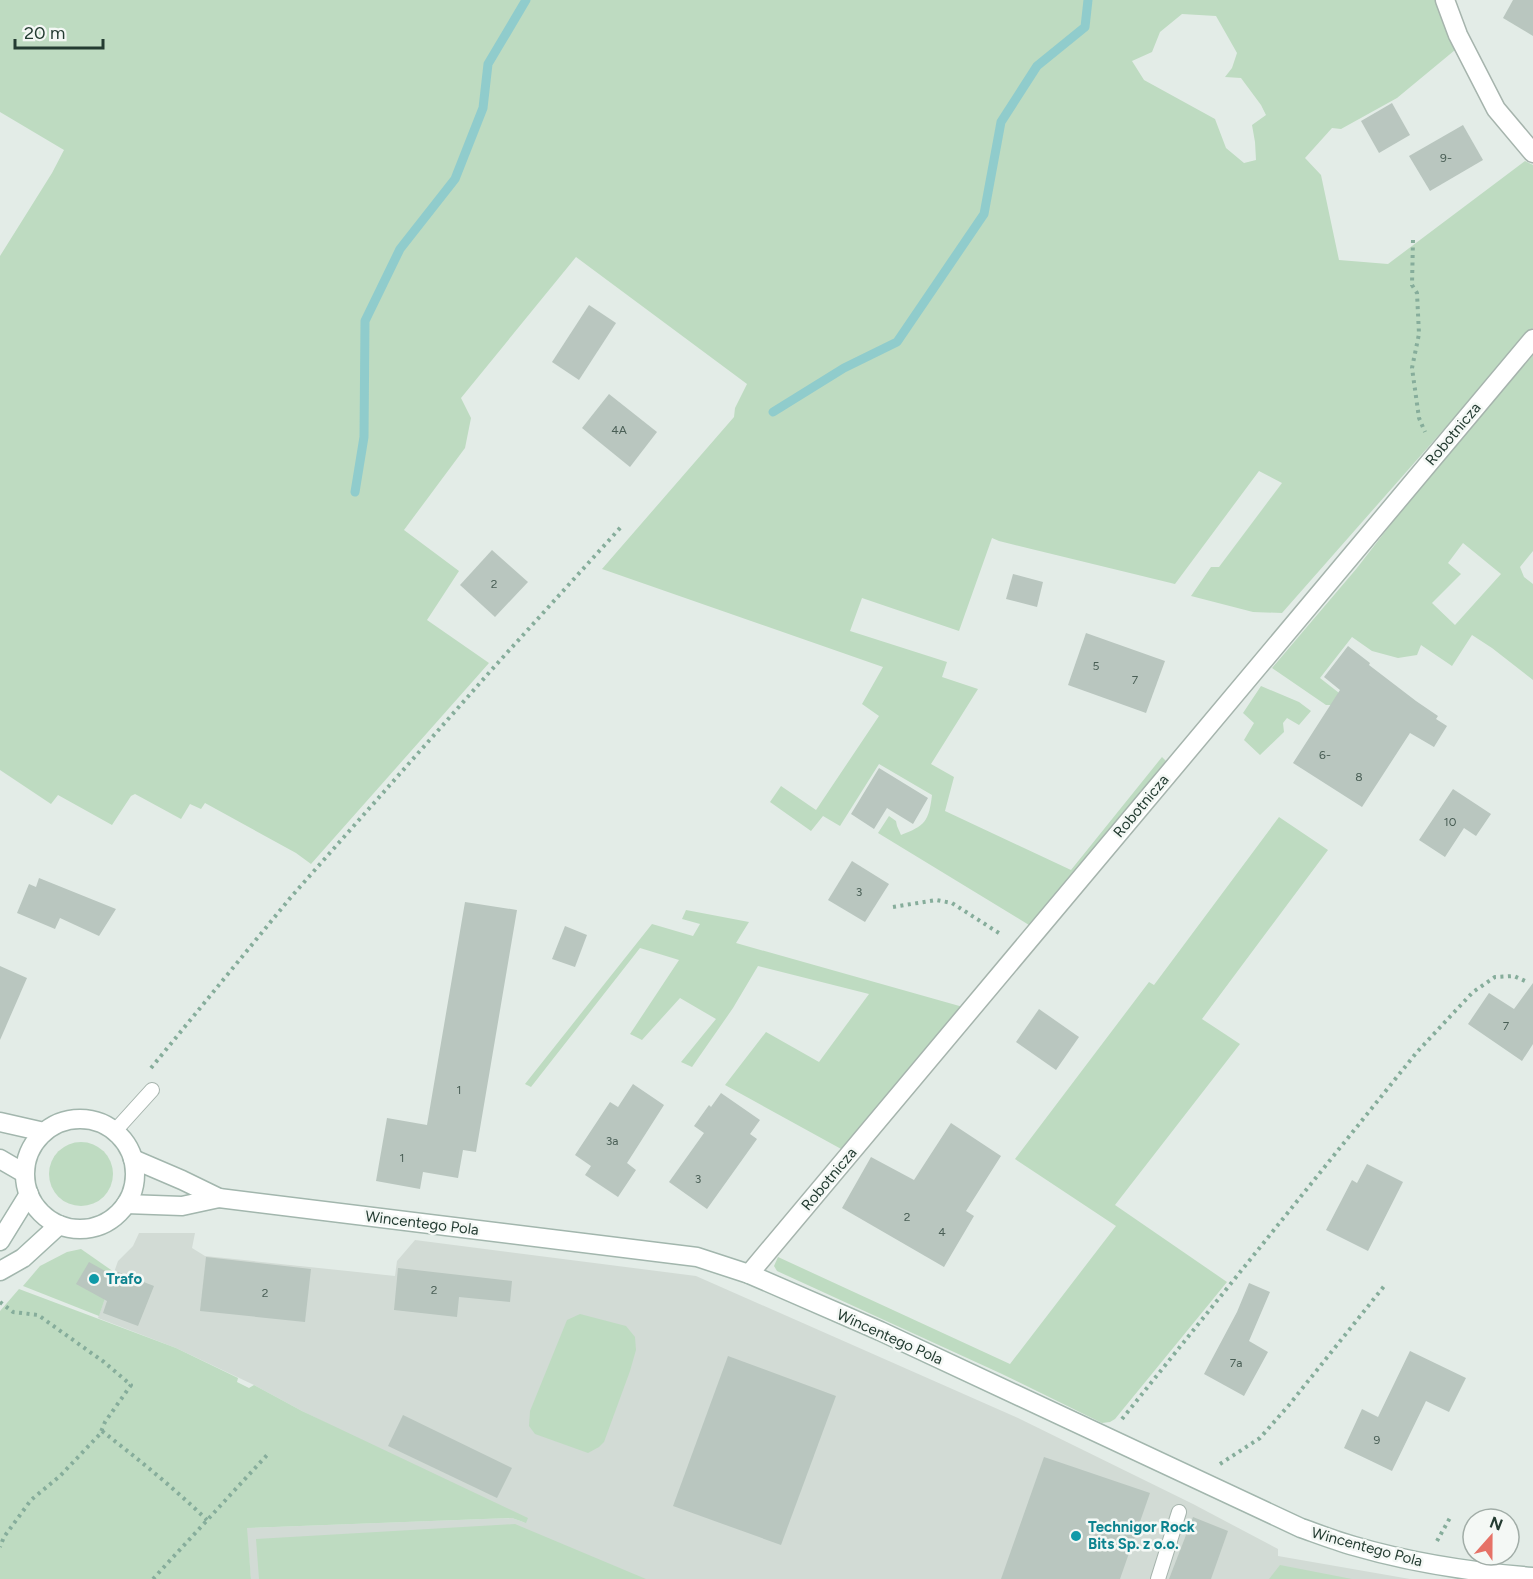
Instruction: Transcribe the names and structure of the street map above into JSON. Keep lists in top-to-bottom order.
{
  "streets": {
    "street": ["Robotnicza", "Wincentego Pola"]
  },
  "crossings": [
    ["Robotnicza", "Wincentego Pola"]
  ],
  "places": ["Trafo", "Technigor Rock Bits Sp. z o.o."],
  "house_numbers": [
    "9-",
    "4A",
    "2",
    "5",
    "7",
    "6-",
    "8",
    "10",
    "3",
    "7",
    "1",
    "3a",
    "1",
    "3",
    "2",
    "4",
    "2",
    "2",
    "7a",
    "9"
  ],
  "scale_bar": "20 m",
  "north": "top"
}
